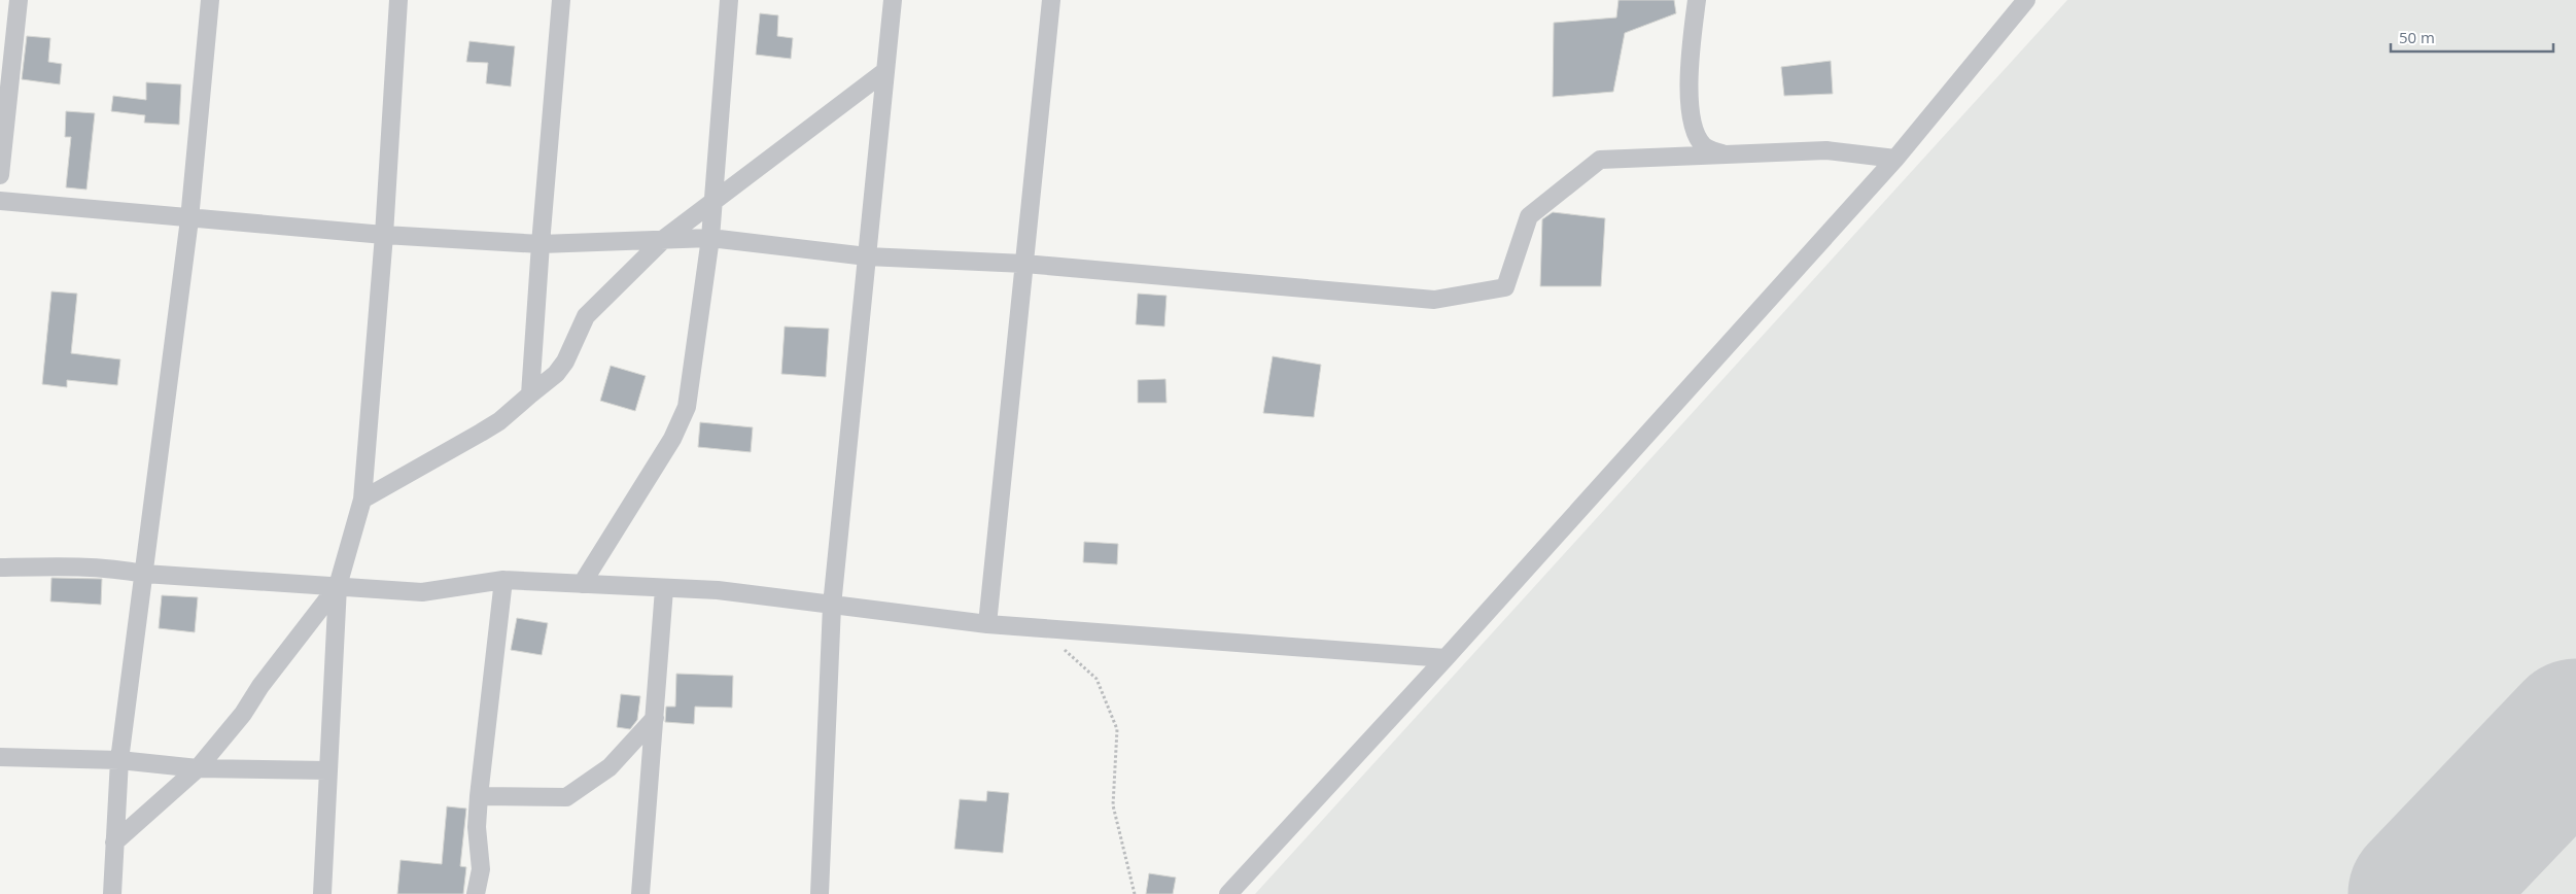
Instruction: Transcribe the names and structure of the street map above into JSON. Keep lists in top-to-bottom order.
{
  "scale_bar": "50 m"
}
